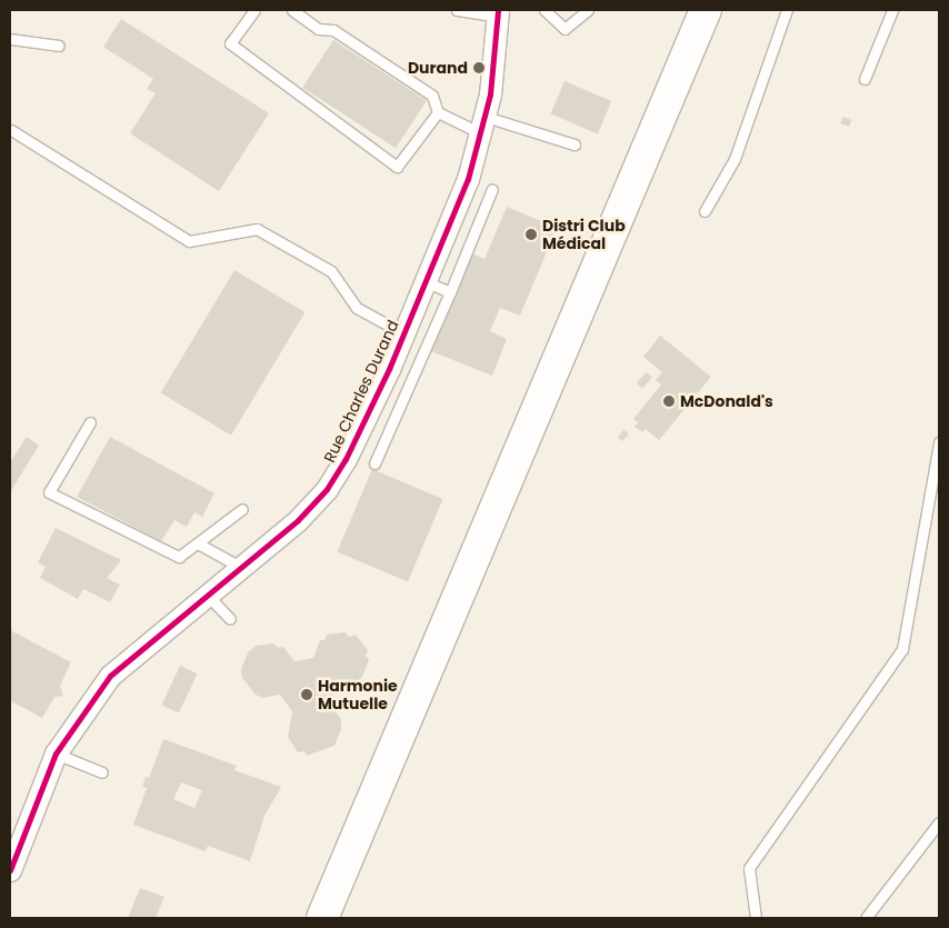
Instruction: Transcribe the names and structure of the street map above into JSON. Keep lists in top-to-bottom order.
{
  "streets": {
    "street": ["Rue Charles Durand"]
  },
  "places": [
    "Durand",
    "Distri Club Médical",
    "McDonald's",
    "Harmonie Mutuelle"
  ]
}
